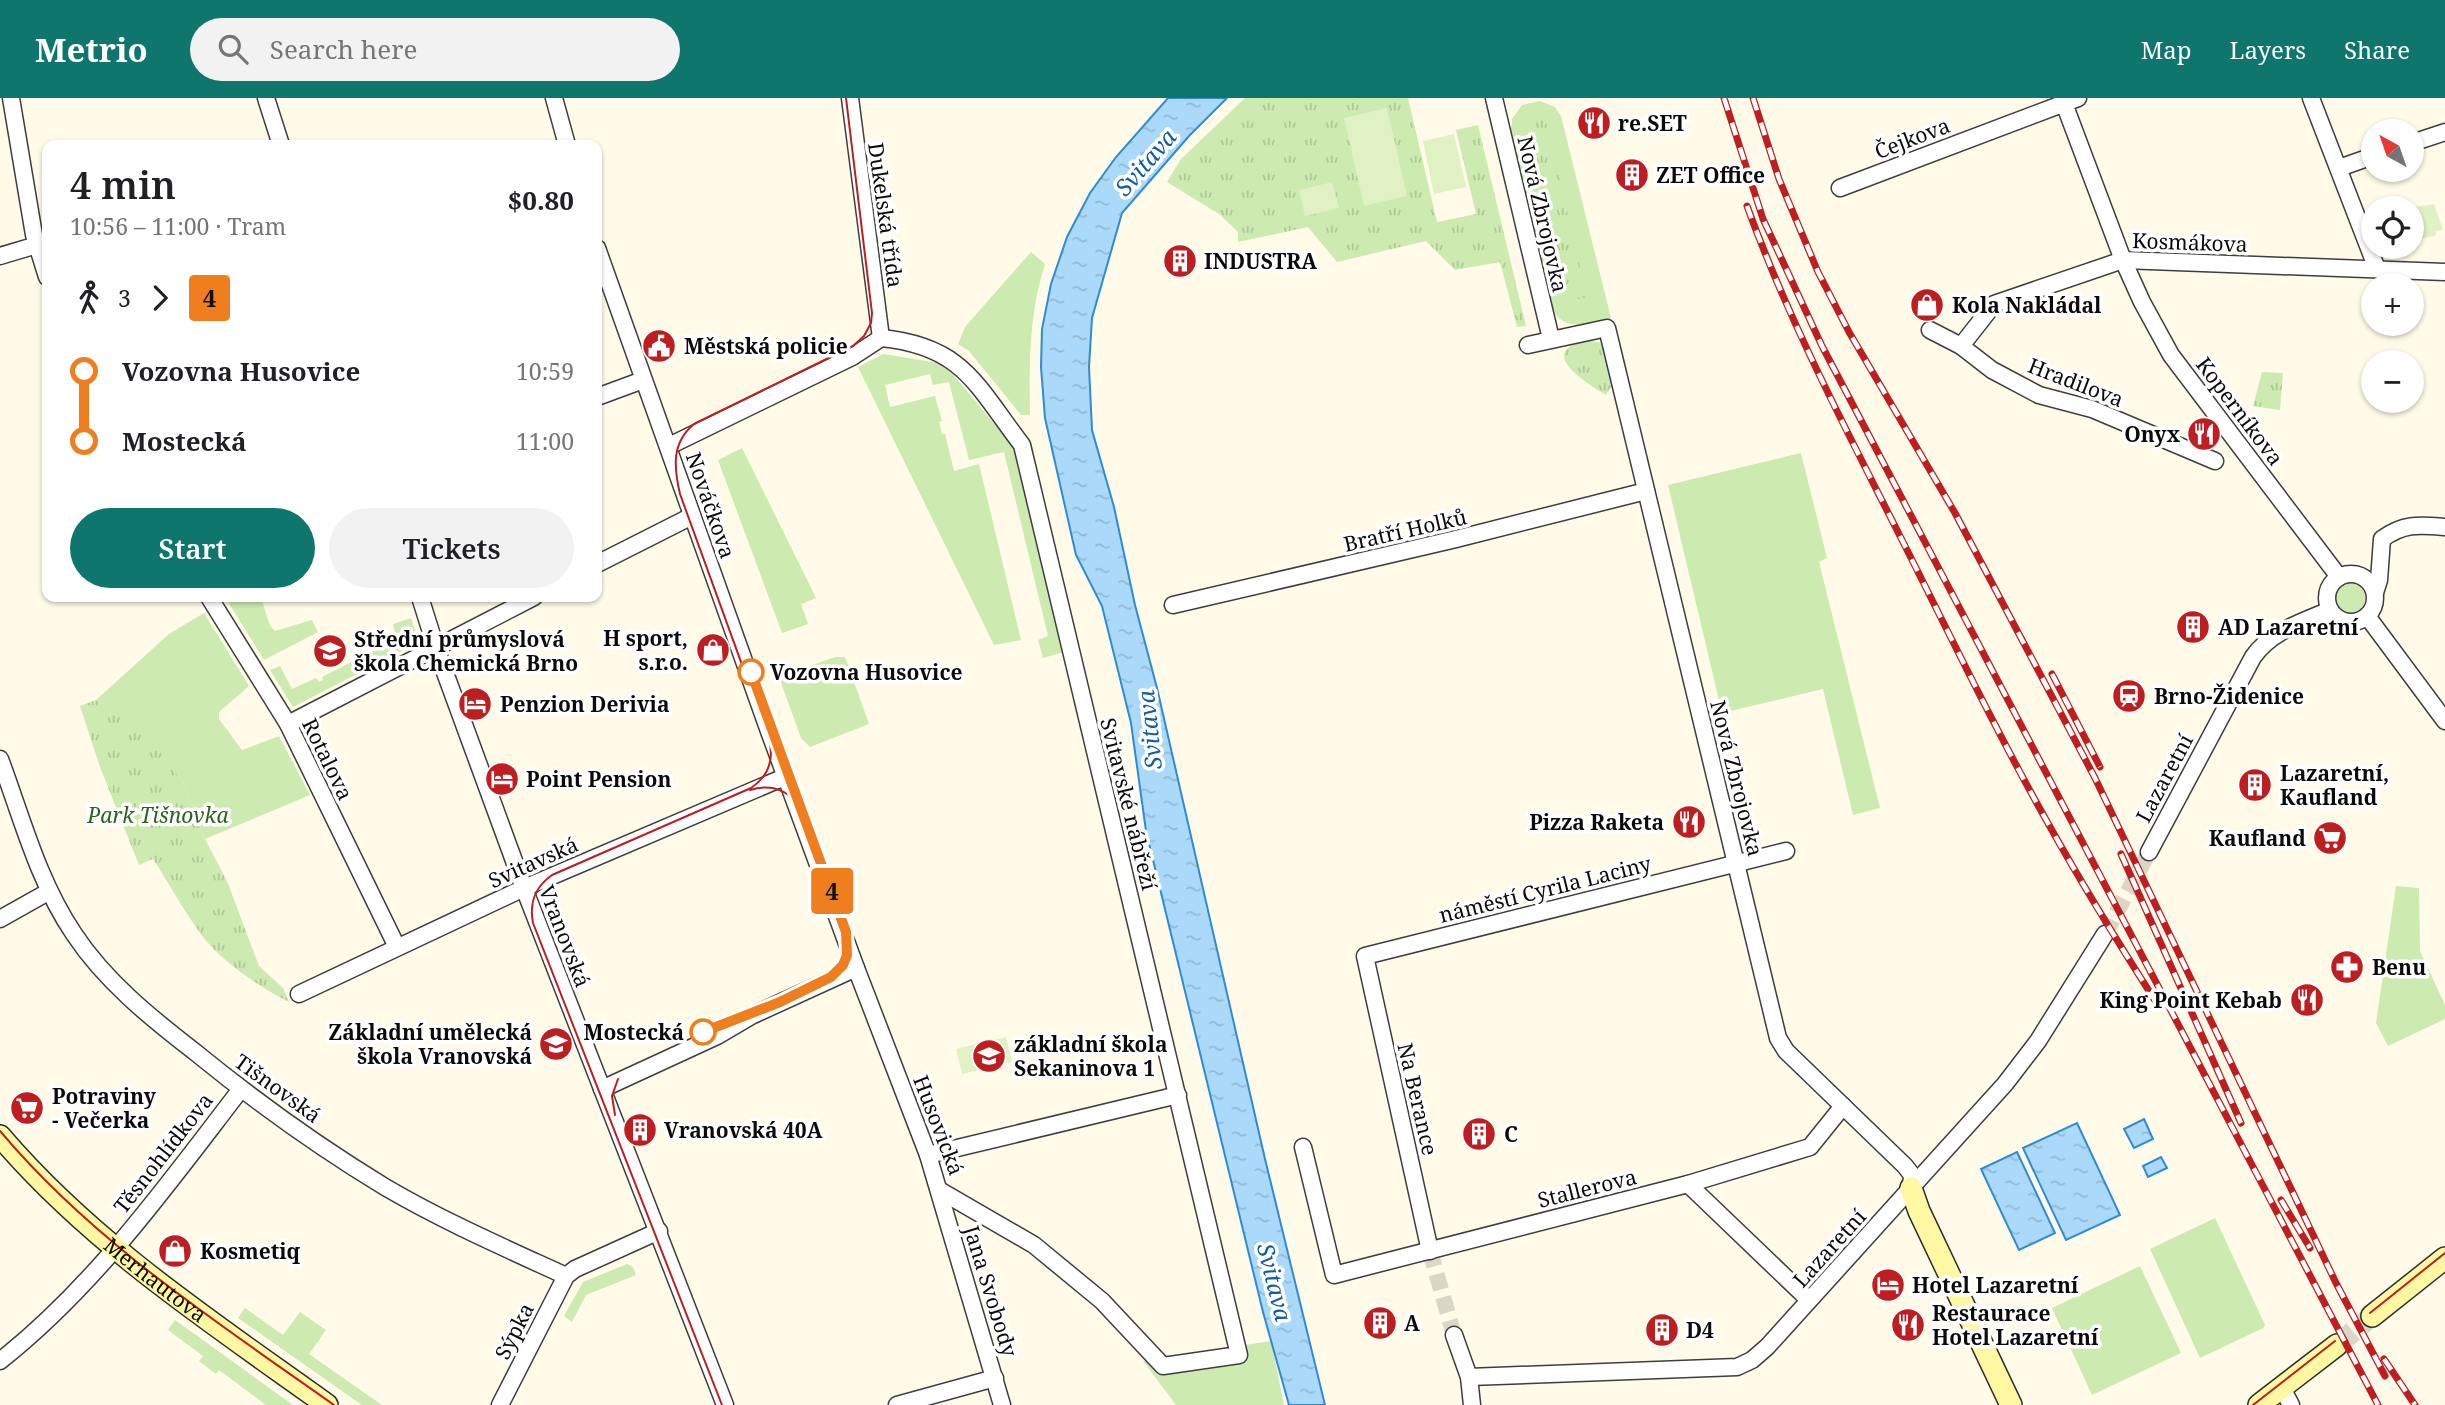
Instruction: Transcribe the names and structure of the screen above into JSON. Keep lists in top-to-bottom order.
{
  "streets": {
    "street": [
      "Čejkova",
      "Nová Zbrojovka",
      "Dukelská třída",
      "Kosmákova",
      "Hradilova",
      "Koperníkova",
      "Nováčkova",
      "Bratří Holků",
      "Rotalova",
      "Lazaretní",
      "Svitavské nábřeží",
      "Svitavská",
      "náměstí Cyrila Laciny",
      "Vranovská",
      "Tišnovská",
      "Na Berance",
      "Husovická",
      "Těsnohlídkova",
      "Stallerova",
      "Merhautova",
      "Jana Svobody",
      "Sýpka"
    ]
  },
  "crossings": [
    ["Čejkova", "Koperníkova"],
    ["Nová Zbrojovka", "Bratří Holků"],
    ["Nová Zbrojovka", "Lazaretní"],
    ["Nová Zbrojovka", "náměstí Cyrila Laciny"],
    ["Nová Zbrojovka", "Stallerova"],
    ["Dukelská třída", "Svitavské nábřeží"],
    ["Kosmákova", "Hradilova"],
    ["Kosmákova", "Koperníkova"],
    ["Koperníkova", "Lazaretní"],
    ["Nováčkova", "Svitavská"],
    ["Nováčkova", "Husovická"],
    ["Rotalova", "Svitavská"],
    ["Svitavské nábřeží", "Husovická"],
    ["Svitavská", "Vranovská"],
    ["Svitavská", "Husovická"],
    ["náměstí Cyrila Laciny", "Na Berance"],
    ["Tišnovská", "Těsnohlídkova"],
    ["Tišnovská", "Sýpka"],
    ["Na Berance", "Stallerova"],
    ["Husovická", "Jana Svobody"],
    ["Těsnohlídkova", "Merhautova"]
  ],
  "water": ["Svitava"],
  "parks": ["Park Tišnovka"],
  "places": {
    "restaurant": [
      "re.SET",
      "Onyx",
      "Pizza Raketa",
      "King Point Kebab",
      "Restaurace Hotel Lazaretní"
    ],
    "building": [
      "ZET Office",
      "INDUSTRA",
      "AD Lazaretní",
      "Lazaretní, Kaufland",
      "Vranovská 40A",
      "C",
      "A",
      "D4"
    ],
    "shop": ["Kola Nakládal", "H sport, s.r.o.", "Kosmetiq"],
    "public building": ["Městská policie"],
    "school or university": ["Střední průmyslová škola Chemická Brno", "Základní umělecká škola Vranovská", "základní škola Sekaninova 1"],
    "other": ["Vozovna Husovice", "Mostecká"],
    "station": ["Brno-Židenice"],
    "hotel": ["Penzion Derivia", "Point Pension", "Hotel Lazaretní"],
    "supermarket": ["Kaufland", "Potraviny - Večerka"],
    "pharmacy": ["Benu"]
  },
  "lines": ["tram line 4"],
  "north": "top left",
  "page": {
    "header": "Metrio",
    "search": "Search here",
    "nav": ["Map", "Layers", "Share"],
    "on_map": "4",
    "map_buttons": ["+", "−"],
    "heading": ["4 min", "10:56 – 11:00 · Tram", "$0.80"],
    "legs": ["3", "4"],
    "list": [
      {
        "name": "Vozovna Husovice",
        "value": "10:59"
      },
      {
        "name": "Mostecká",
        "value": "11:00"
      }
    ],
    "buttons": ["Start", "Tickets"]
  }
}
